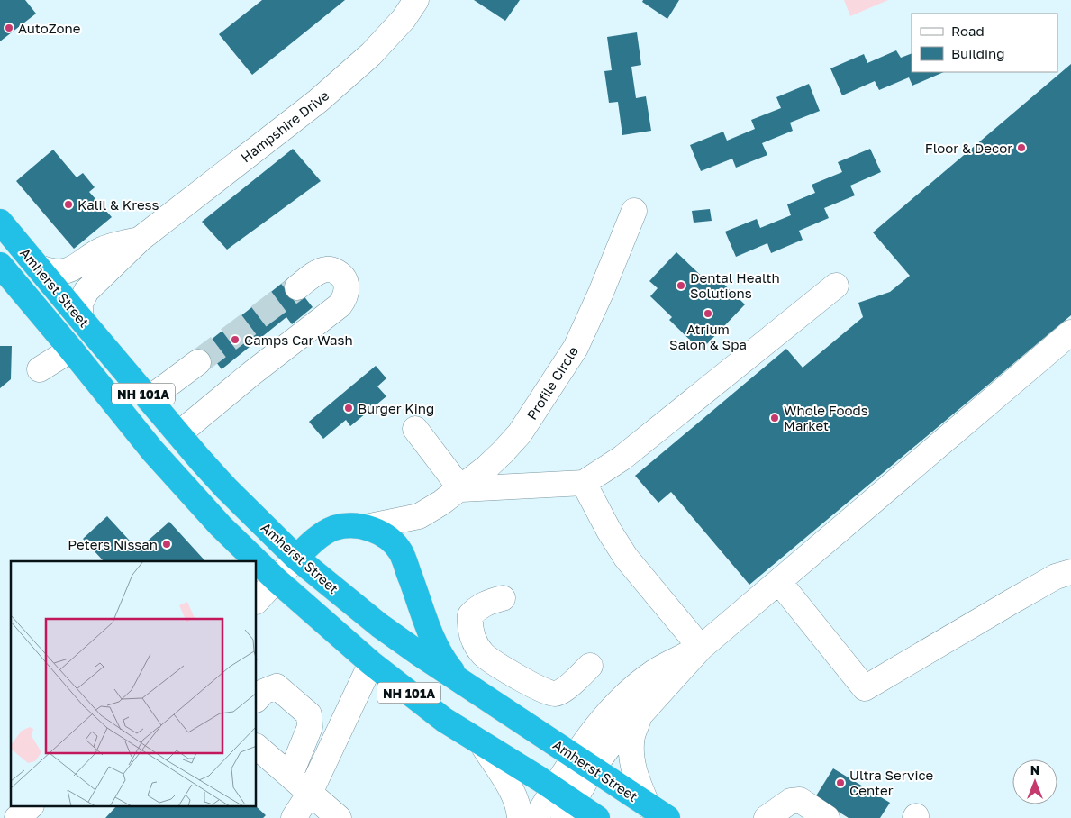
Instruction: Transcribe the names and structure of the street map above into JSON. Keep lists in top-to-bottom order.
{
  "streets": {
    "highway": ["Amherst Street", "NH 101A"],
    "street": ["Hampshire Drive", "Profile Circle"]
  },
  "crossings": [
    ["Hampshire Drive", "Amherst Street"]
  ],
  "places": [
    "AutoZone",
    "Floor & Decor",
    "Kalil & Kress",
    "Dental Health Solutions",
    "Atrium Salon & Spa",
    "Camps Car Wash",
    "Burger King",
    "Whole Foods Market",
    "Peters Nissan",
    "Ultra Service Center"
  ],
  "legend": ["Road", "Building"],
  "north": "top"
}
